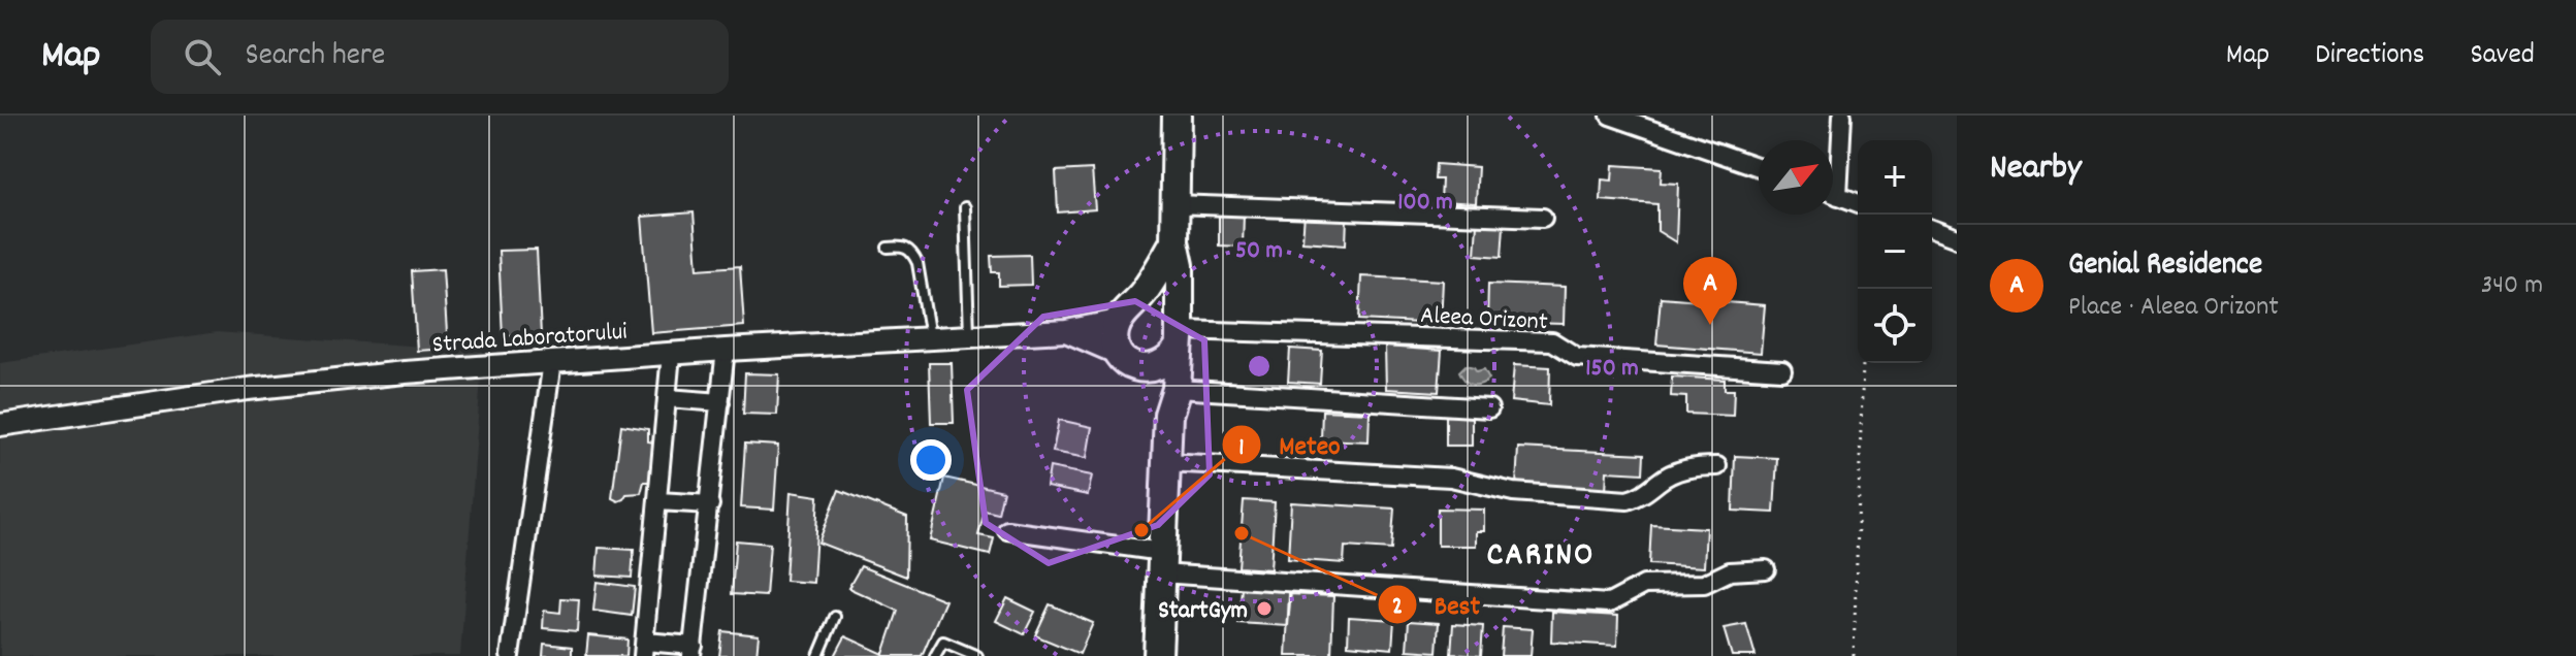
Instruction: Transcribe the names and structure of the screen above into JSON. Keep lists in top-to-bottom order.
{
  "streets": {
    "street": ["Aleea Orizont", "Strada Laboratorului"]
  },
  "crossings": [
    ["Aleea Orizont", "Strada Laboratorului"]
  ],
  "districts": ["CARINO"],
  "places": ["Meteo", "Best", "StartGym"],
  "north": "top right",
  "page": {
    "header": "Map",
    "search": "Search here",
    "nav": ["Map", "Directions", "Saved"],
    "heading": "Nearby",
    "map_buttons": ["+", "−"],
    "list": [
      {
        "mark": "A",
        "name": "Genial Residence",
        "note": "Place · Aleea Orizont",
        "value": "340 m"
      }
    ],
    "pins": "A"
  },
  "rings": ["100 m", "50 m", "150 m"]
}
